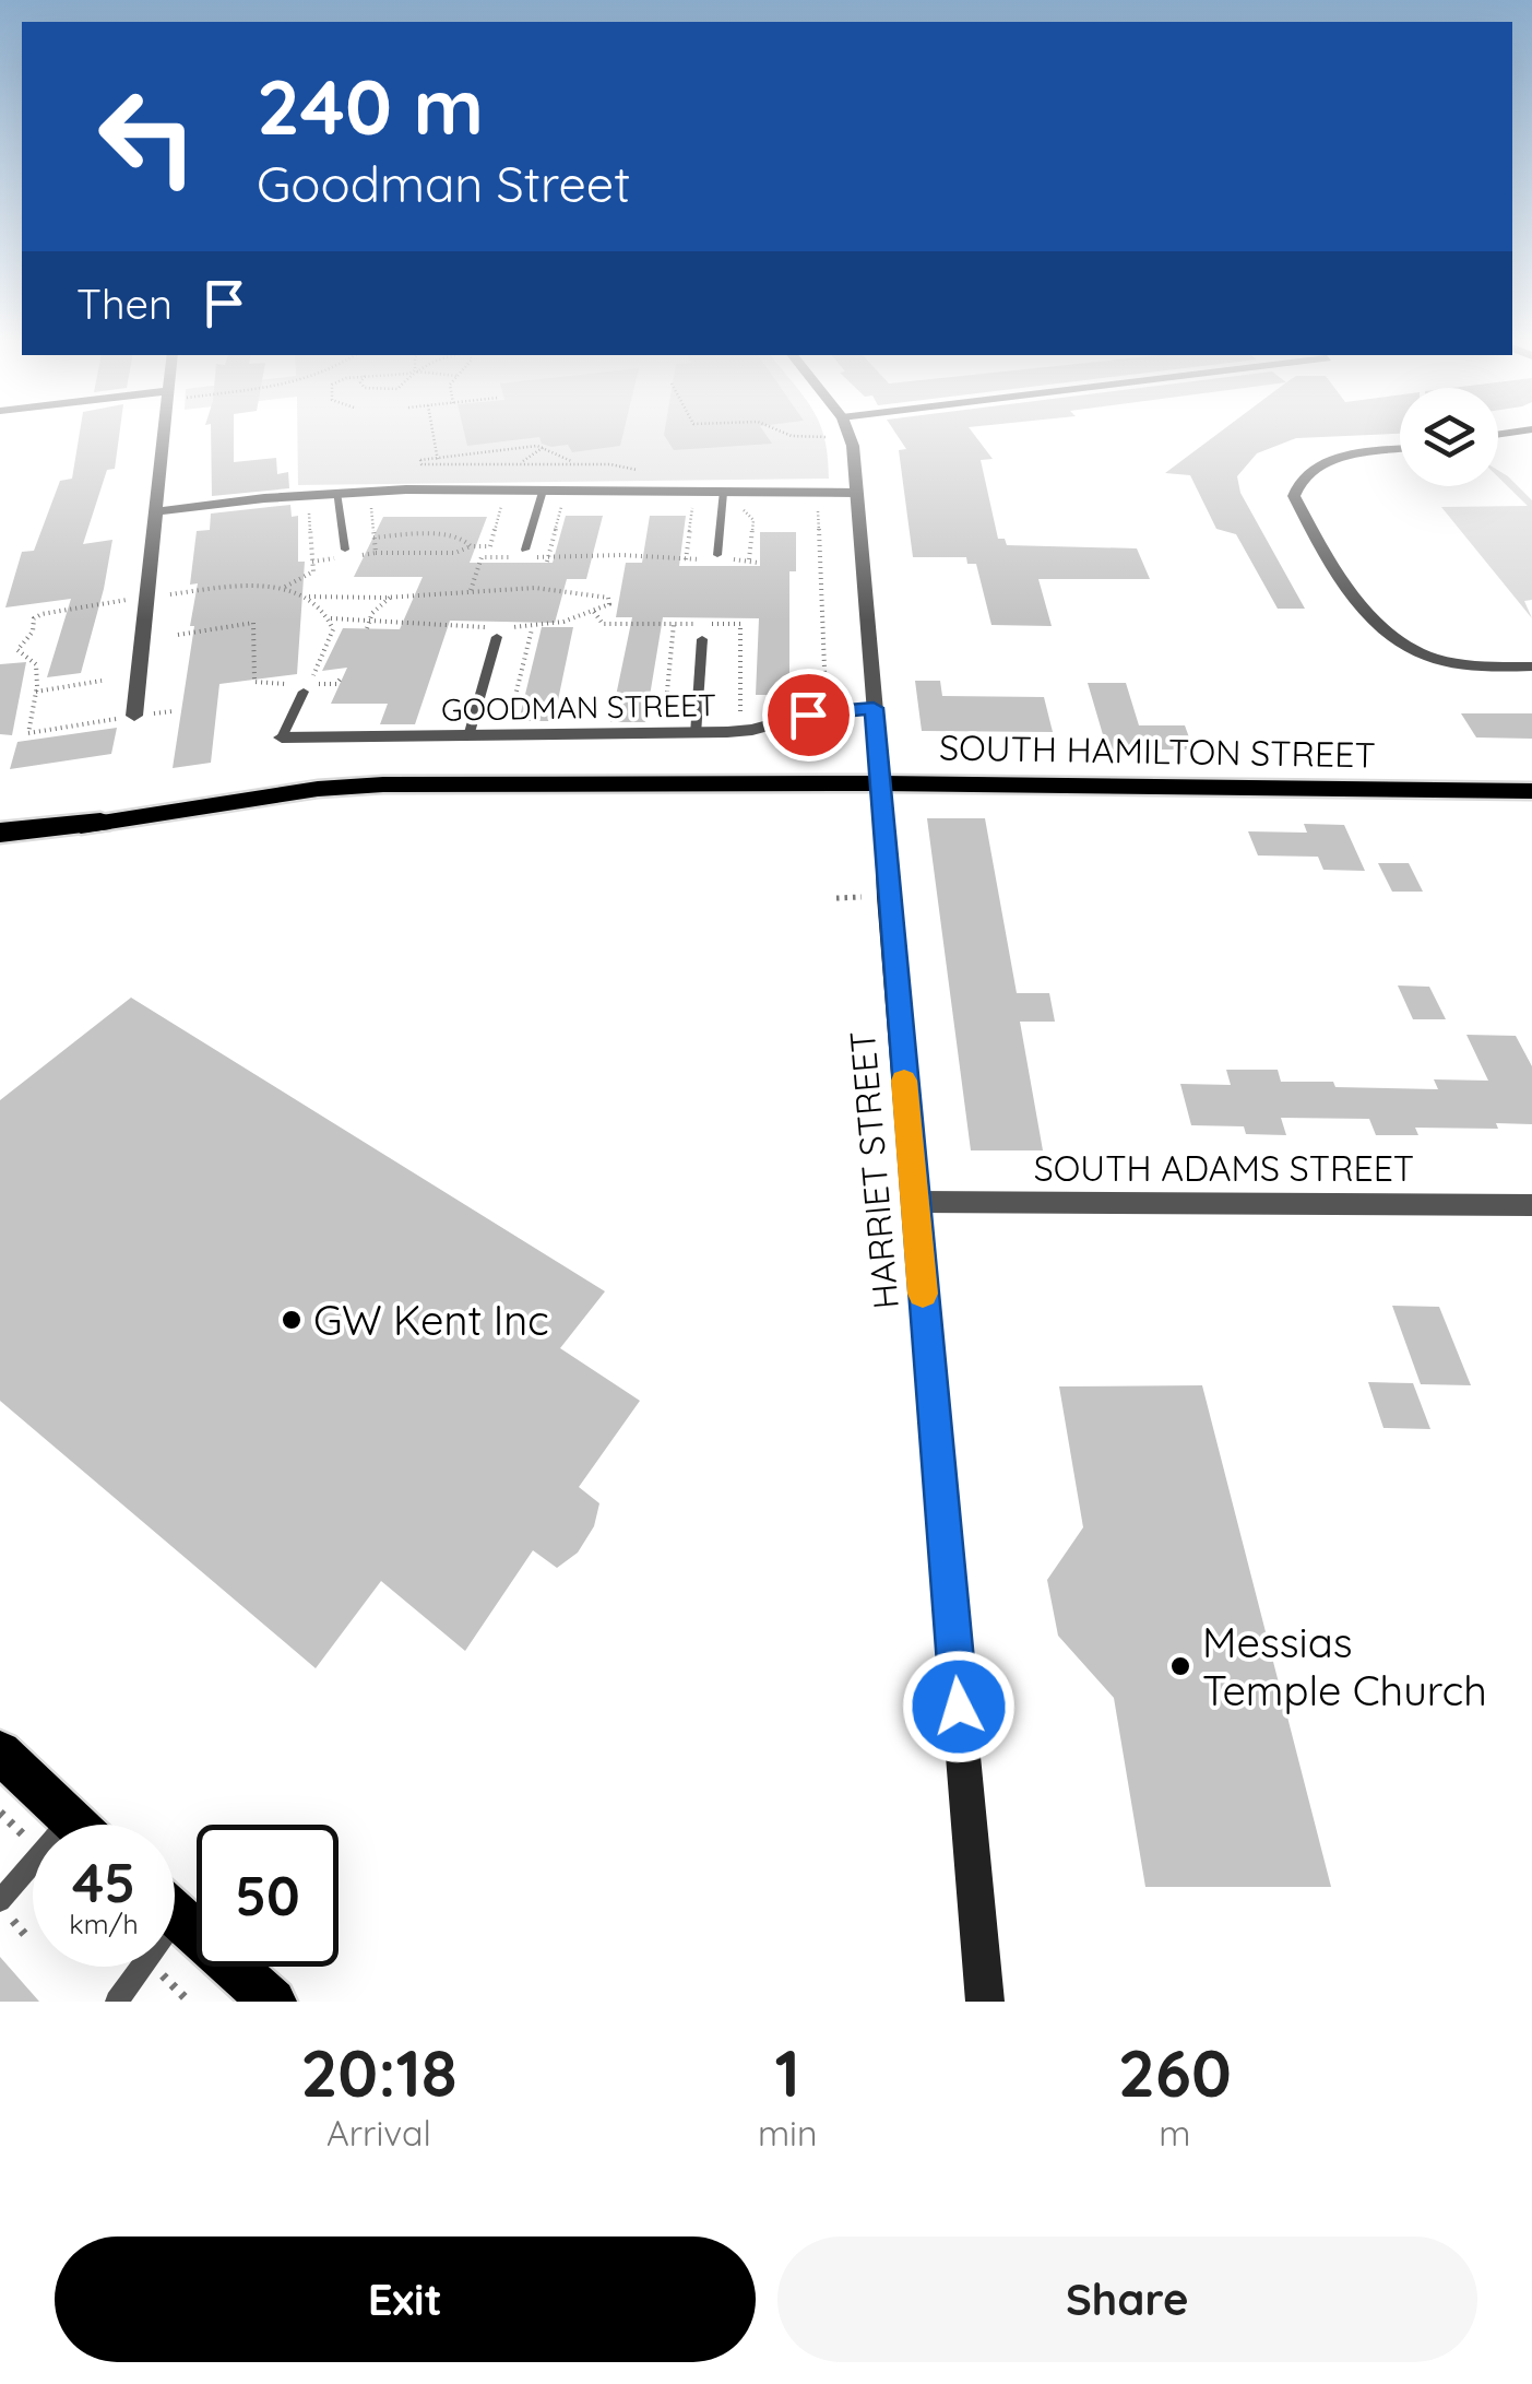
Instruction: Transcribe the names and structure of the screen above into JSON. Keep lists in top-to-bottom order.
{
  "streets": {
    "main road": ["SOUTH HAMILTON STREET", "HARRIET STREET"],
    "street": ["GOODMAN STREET", "SOUTH ADAMS STREET"]
  },
  "crossings": [
    ["GOODMAN STREET", "HARRIET STREET"],
    ["SOUTH HAMILTON STREET", "HARRIET STREET"],
    ["SOUTH ADAMS STREET", "HARRIET STREET"]
  ],
  "places": ["GW Kent Inc", "Messias Temple Church"],
  "page": {
    "turn": ["240 m", "Goodman Street"],
    "then": "Then",
    "speed": "45 km/h",
    "limit": "50",
    "eta": [
      "20:18",
      "Arrival",
      "1",
      "min",
      "260",
      "m"
    ],
    "buttons": ["Exit", "Share"]
  }
}
